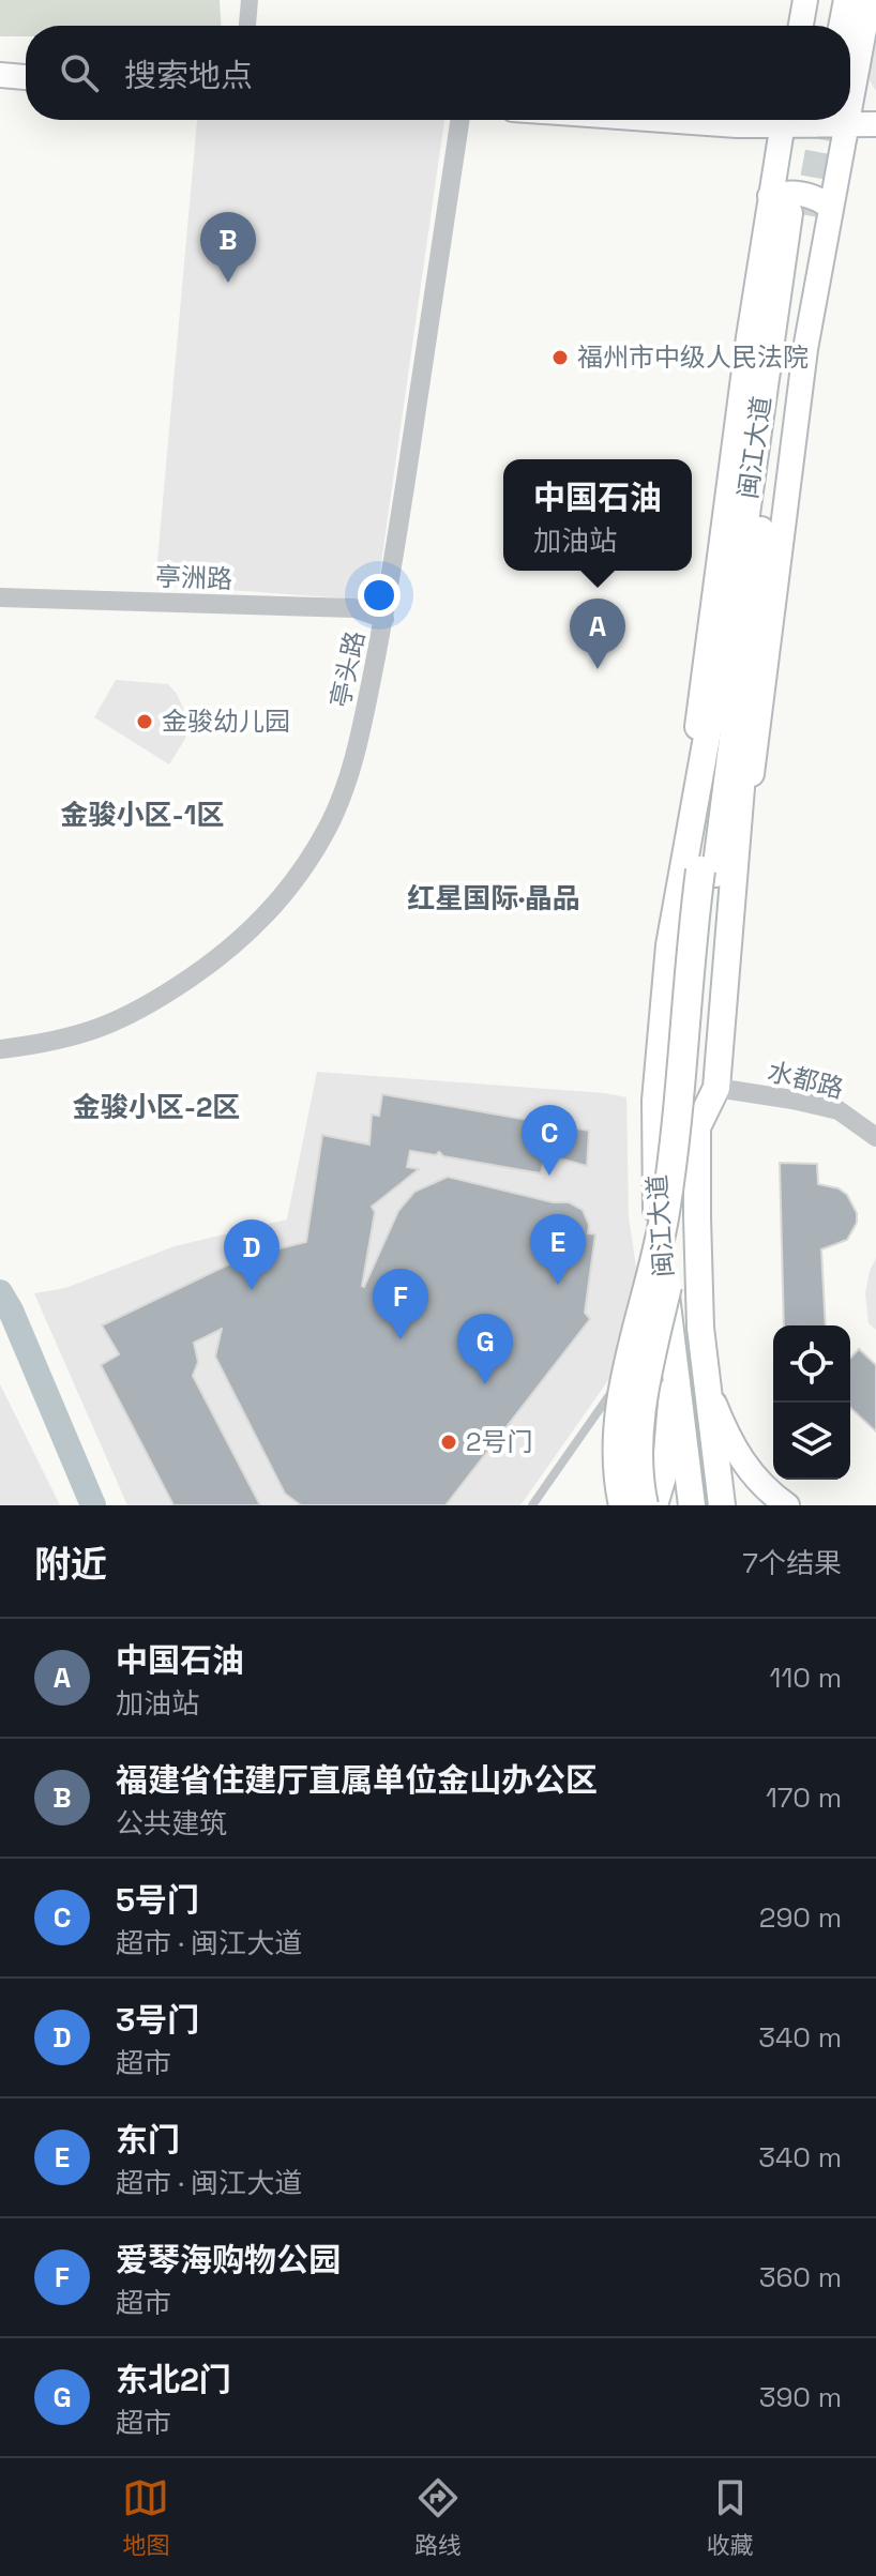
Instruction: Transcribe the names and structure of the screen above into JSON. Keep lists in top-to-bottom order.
{
  "streets": {
    "main road": ["闽江大道"],
    "street": ["亭洲路", "亭头路", "水都路"]
  },
  "crossings": [
    ["闽江大道", "水都路"],
    ["亭洲路", "亭头路"]
  ],
  "districts": ["金骏小区-1区", "红星国际·晶品", "金骏小区-2区"],
  "places": ["福州市中级人民法院", "金骏幼儿园", "2号门"],
  "page": {
    "search": "搜索地点",
    "pins": [
      "B",
      "A",
      "C",
      "E",
      "D",
      "F",
      "G"
    ],
    "popup": ["中国石油", "加油站"],
    "heading": ["附近", "7个结果"],
    "list": [
      {
        "mark": "A",
        "name": "中国石油",
        "note": "加油站",
        "value": "110 m"
      },
      {
        "mark": "B",
        "name": "福建省住建厅直属单位金山办公区",
        "note": "公共建筑",
        "value": "170 m"
      },
      {
        "mark": "C",
        "name": "5号门",
        "note": "超市 · 闽江大道",
        "value": "290 m"
      },
      {
        "mark": "D",
        "name": "3号门",
        "note": "超市",
        "value": "340 m"
      },
      {
        "mark": "E",
        "name": "东门",
        "note": "超市 · 闽江大道",
        "value": "340 m"
      },
      {
        "mark": "F",
        "name": "爱琴海购物公园",
        "note": "超市",
        "value": "360 m"
      },
      {
        "mark": "G",
        "name": "东北2门",
        "note": "超市",
        "value": "390 m"
      }
    ],
    "nav": ["地图", "路线", "收藏"]
  }
}
